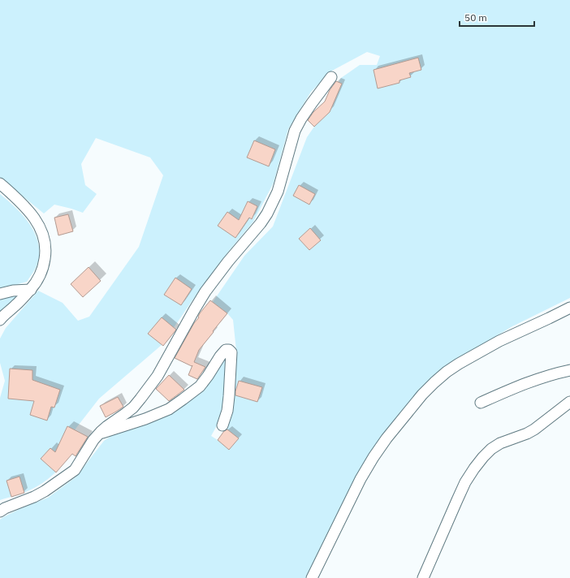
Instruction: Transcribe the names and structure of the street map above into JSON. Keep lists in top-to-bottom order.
{
  "scale_bar": "50 m"
}
